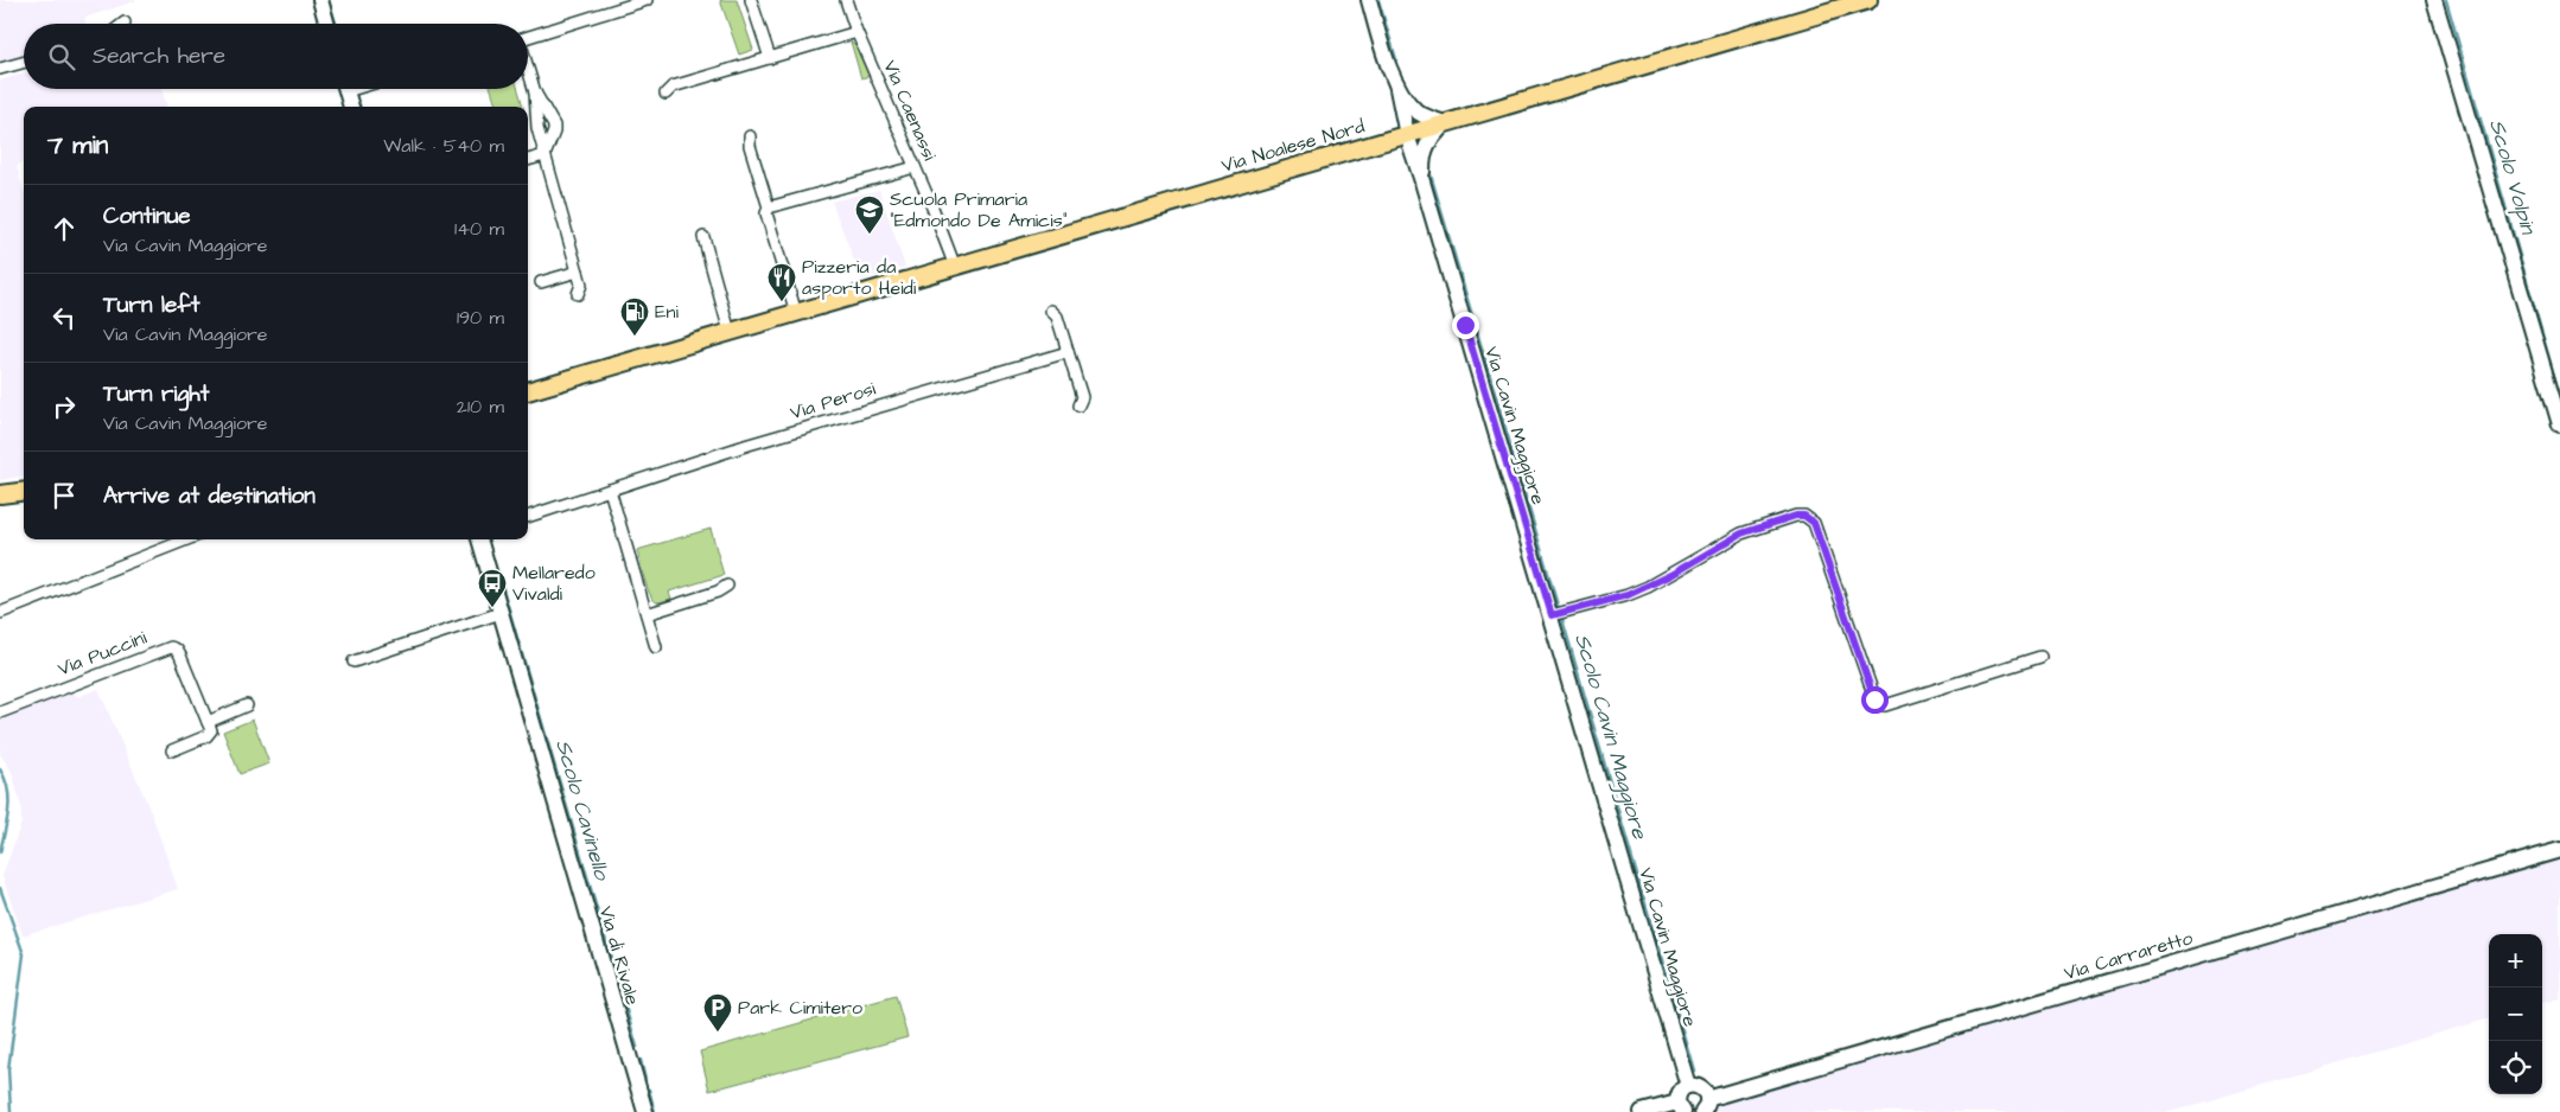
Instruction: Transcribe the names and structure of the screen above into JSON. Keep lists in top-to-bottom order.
{
  "streets": {
    "main road": ["Via Noalese Nord"],
    "street": [
      "Via Caenassi",
      "Via Perosi",
      "Via Cavin Maggiore",
      "Via Puccini",
      "Via di Rivale",
      "Via Carraretto"
    ]
  },
  "crossings": [
    ["Via Caenassi", "Via Noalese Nord"],
    ["Via Noalese Nord", "Via Cavin Maggiore"]
  ],
  "water": ["Scolo Volpin", "Scolo Cavin Maggiore", "Scolo Cavinello"],
  "places": {
    "school or university": ["Scuola Primaria \"Edmondo De Amicis\""],
    "restaurant": ["Pizzeria da asporto Heidi"],
    "fuel station": ["Eni"],
    "bus stop": ["Mellaredo Vivaldi"],
    "parking": ["Park Cimitero"]
  },
  "page": {
    "search": "Search here",
    "heading": ["7 min", "Walk · 540 m"],
    "list": [
      ["Continue", "Via Cavin Maggiore", "140 m"],
      ["Turn left", "Via Cavin Maggiore", "190 m"],
      ["Turn right", "Via Cavin Maggiore", "210 m"],
      "Arrive at destination"
    ],
    "map_buttons": ["+", "−"]
  }
}
